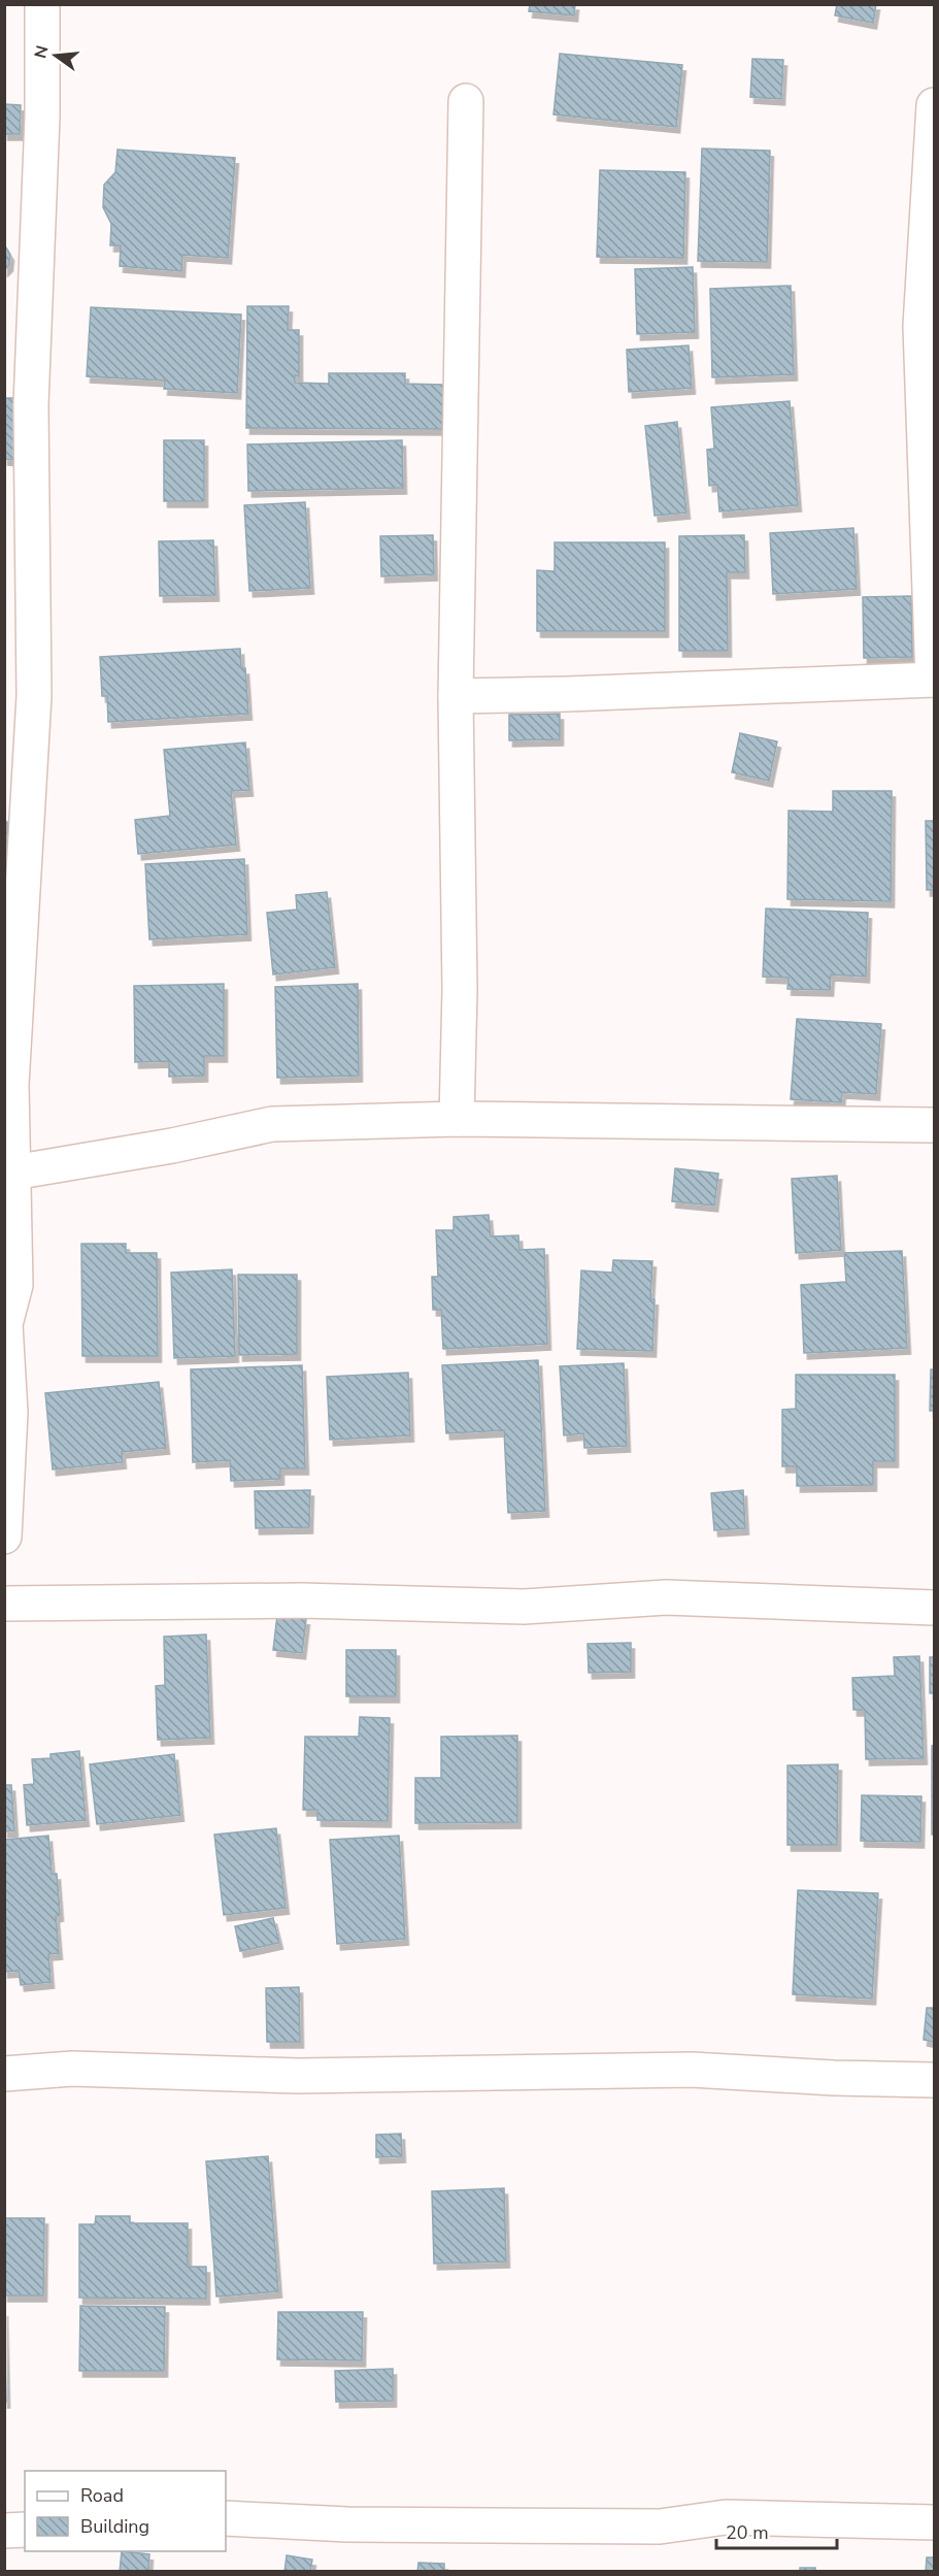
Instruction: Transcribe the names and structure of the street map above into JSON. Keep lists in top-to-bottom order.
{
  "legend": ["Road", "Building"],
  "scale_bar": "20 m",
  "north": "left"
}
